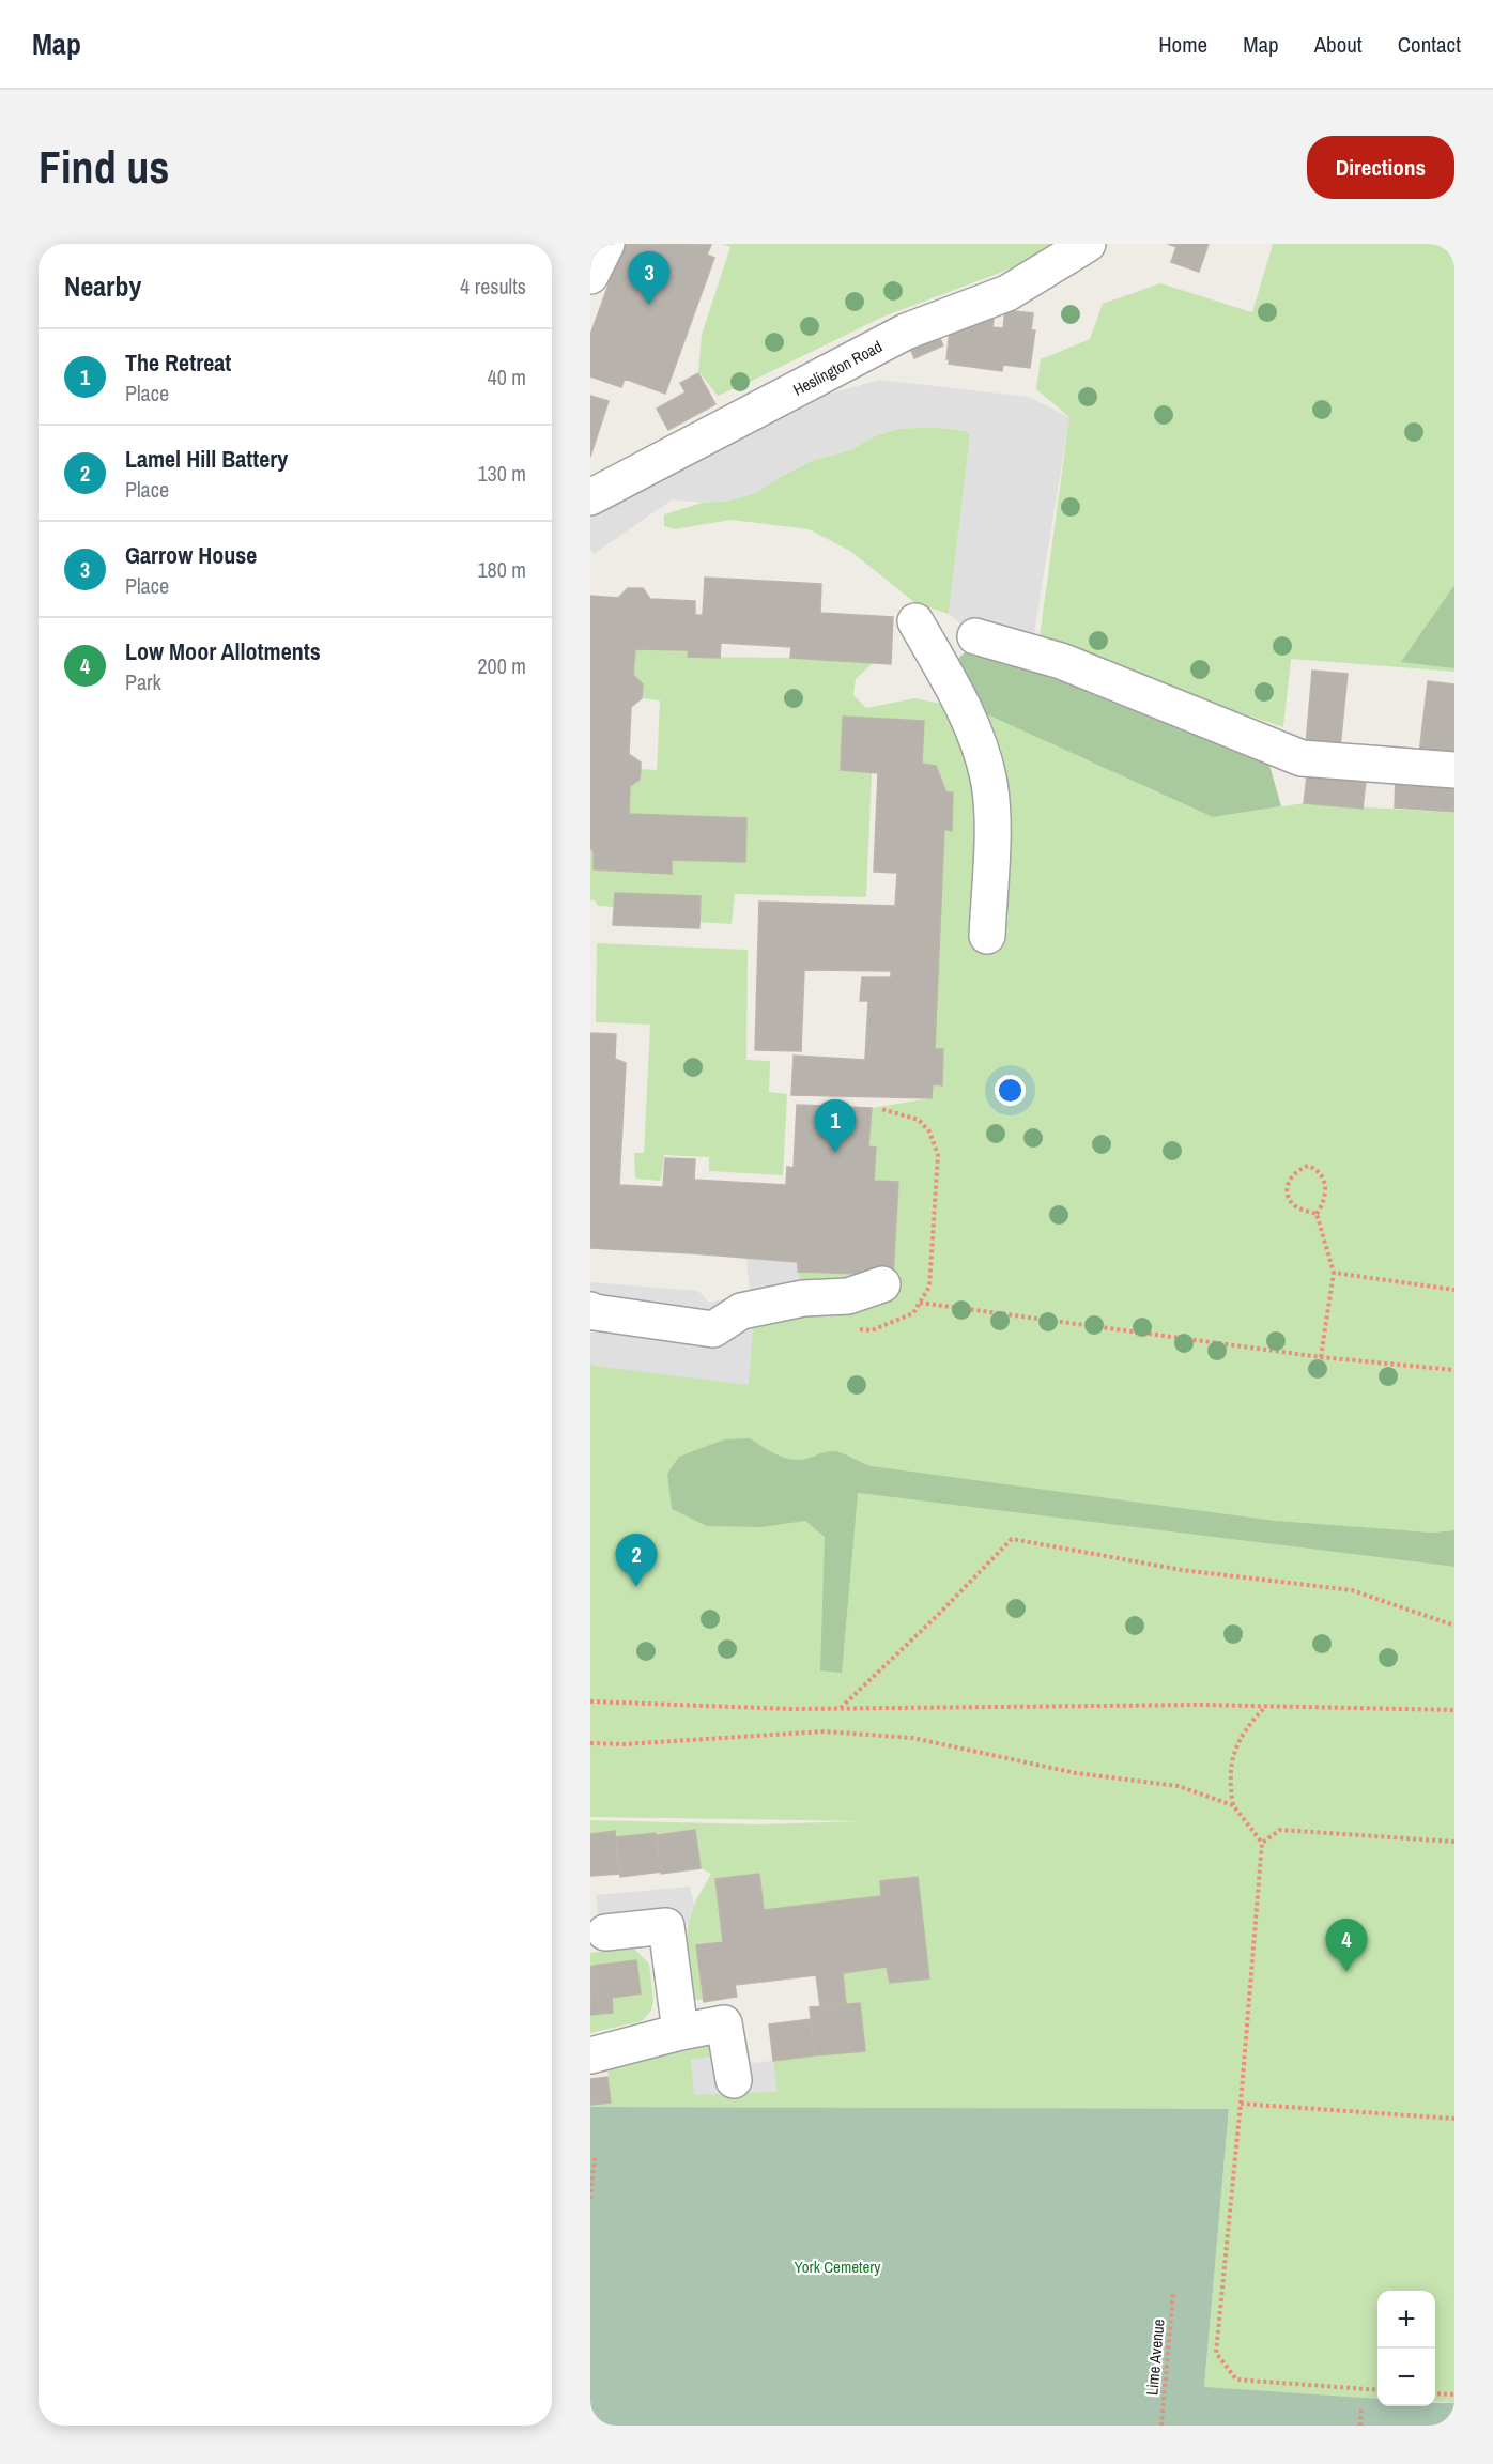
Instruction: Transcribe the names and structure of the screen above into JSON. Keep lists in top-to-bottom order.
{
  "streets": {
    "street": ["Heslington Road"],
    "path": ["Lime Avenue"]
  },
  "parks": ["York Cemetery"],
  "page": {
    "header": "Map",
    "nav": [
      "Home",
      "Map",
      "About",
      "Contact"
    ],
    "buttons": "Directions",
    "title": "Find us",
    "heading": ["Nearby", "4 results"],
    "pins": [
      "3",
      "1",
      "2",
      "4"
    ],
    "list": [
      {
        "mark": "1",
        "name": "The Retreat",
        "note": "Place",
        "value": "40 m"
      },
      {
        "mark": "2",
        "name": "Lamel Hill Battery",
        "note": "Place",
        "value": "130 m"
      },
      {
        "mark": "3",
        "name": "Garrow House",
        "note": "Place",
        "value": "180 m"
      },
      {
        "mark": "4",
        "name": "Low Moor Allotments",
        "note": "Park",
        "value": "200 m"
      }
    ],
    "map_buttons": ["+", "−"]
  }
}
